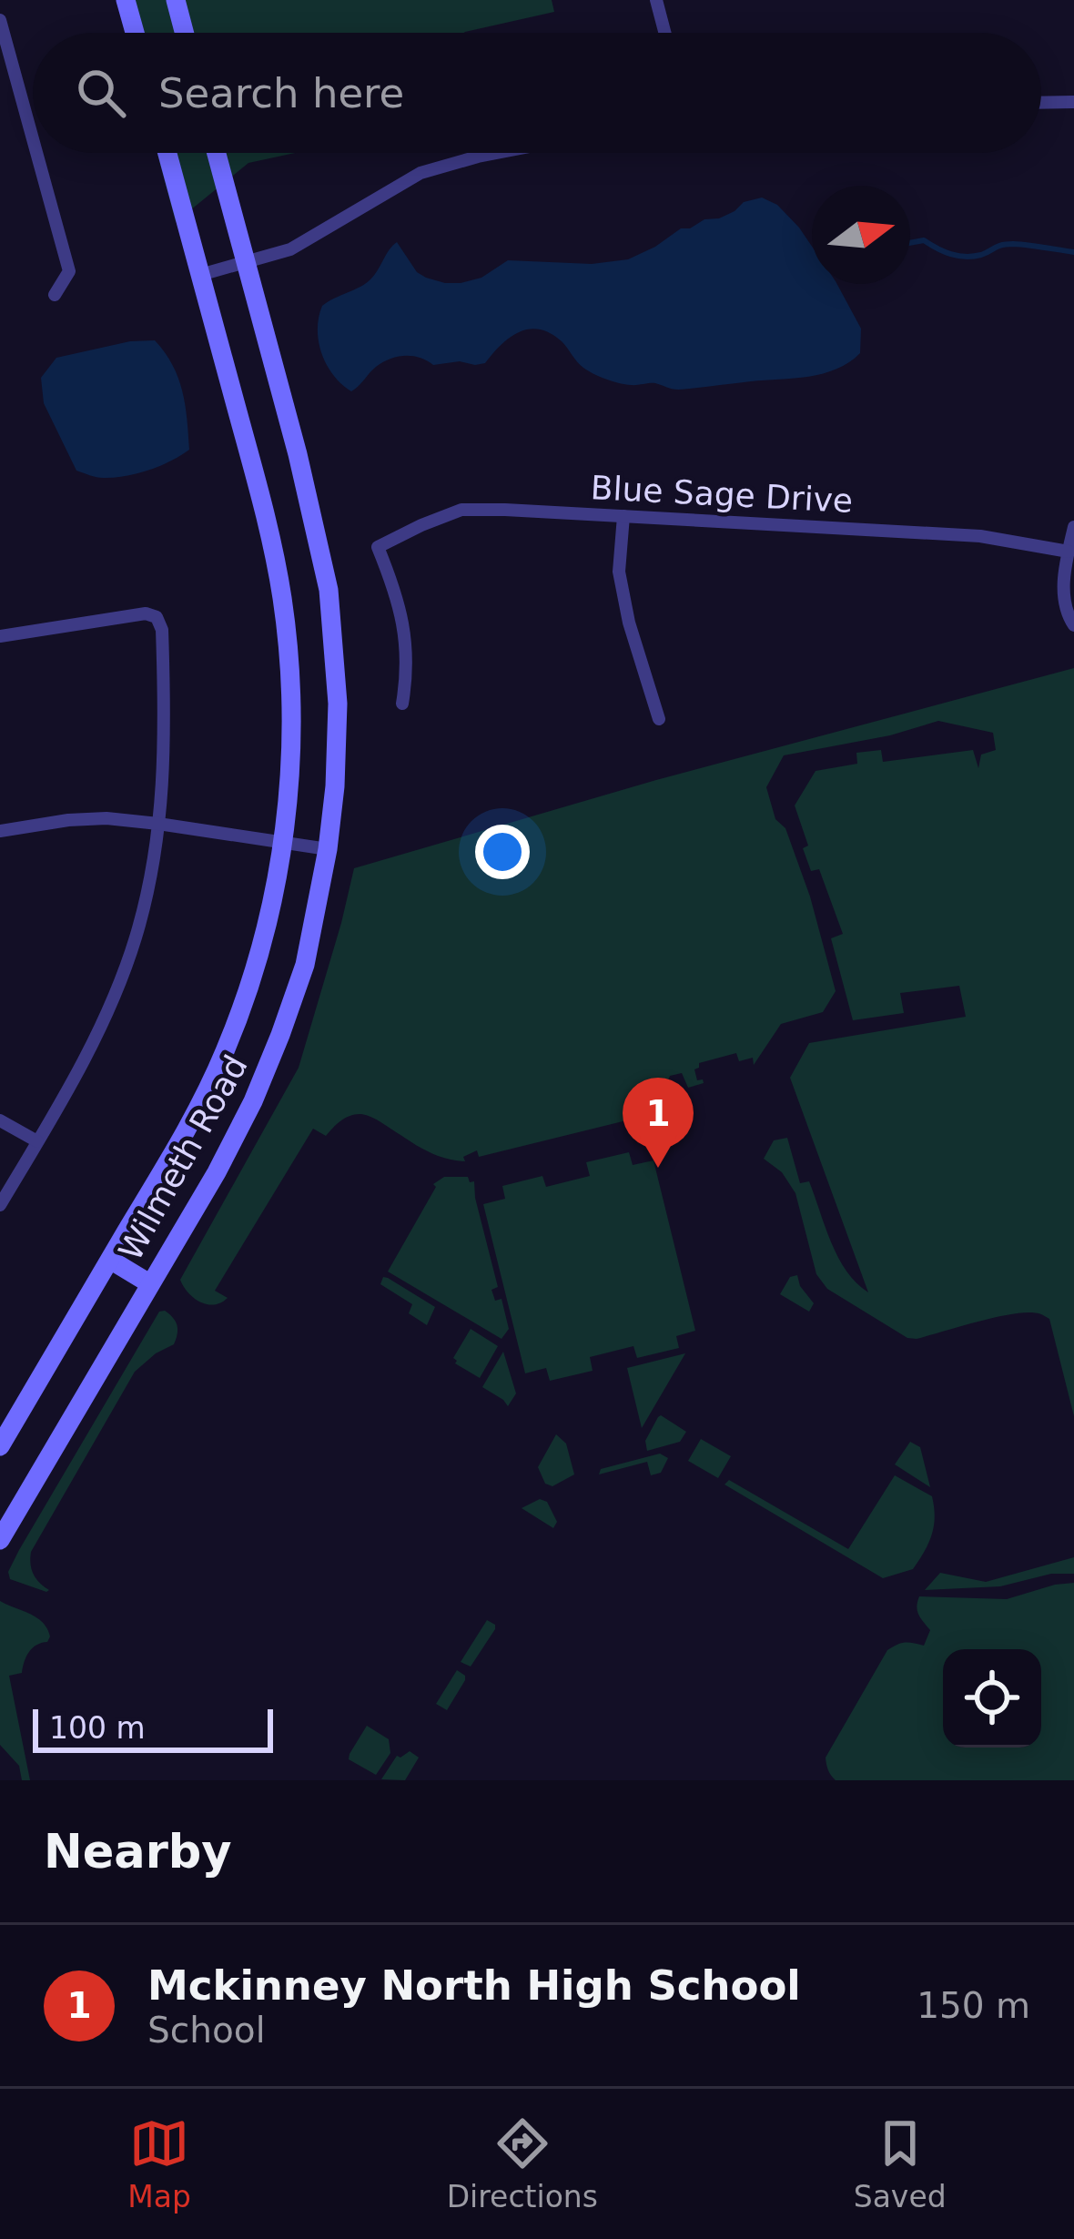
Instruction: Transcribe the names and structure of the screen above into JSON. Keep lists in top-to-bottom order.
{
  "streets": {
    "main road": ["Wilmeth Road"],
    "street": ["Blue Sage Drive"]
  },
  "scale_bar": "100 m",
  "north": "right",
  "page": {
    "search": "Search here",
    "pins": "1",
    "scale": "100 m",
    "heading": "Nearby",
    "list": [
      {
        "mark": "1",
        "name": "Mckinney North High School",
        "note": "School",
        "value": "150 m"
      }
    ],
    "nav": ["Map", "Directions", "Saved"]
  }
}
